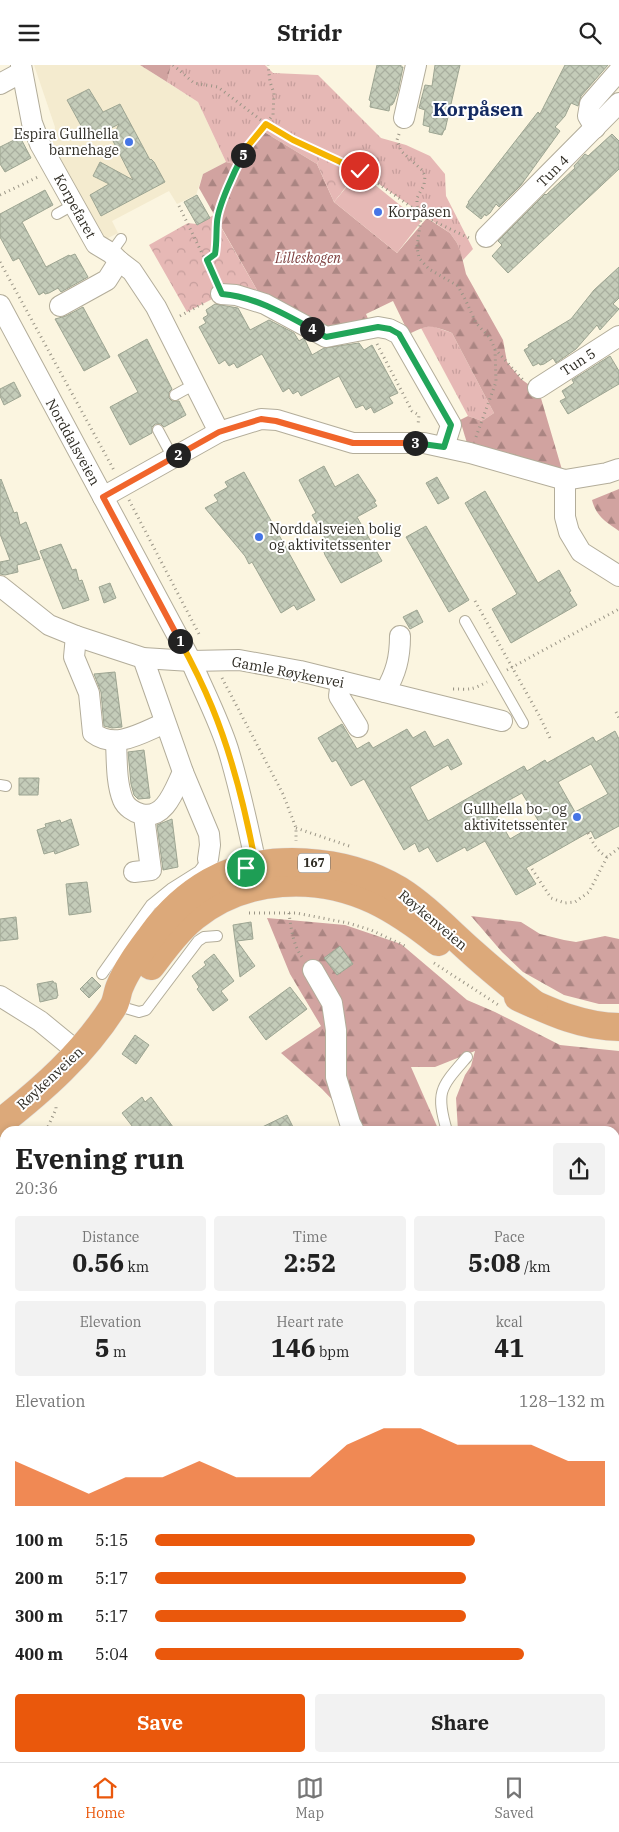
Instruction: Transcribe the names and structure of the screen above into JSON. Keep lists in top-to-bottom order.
{
  "streets": {
    "main road": ["167", "Røykenveien"],
    "street": [
      "Tun 4",
      "Korpefaret",
      "Tun 5",
      "Norddalsveien",
      "Gamle Røykenvei"
    ]
  },
  "crossings": [
    ["Norddalsveien", "Gamle Røykenvei"],
    ["Norddalsveien", "Røykenveien"]
  ],
  "districts": ["Korpåsen"],
  "parks": ["Lilleskogen"],
  "places": [
    "Espira Gullhella barnehage",
    "Korpåsen",
    "Norddalsveien bolig og aktivitetssenter",
    "Gullhella bo- og aktivitetssenter"
  ],
  "page": {
    "header": "Stridr",
    "pins": [
      "5",
      "4",
      "3",
      "2",
      "1"
    ],
    "heading": ["Evening run", "20:36"],
    "stats": [
      ["Distance", "0.56 km"],
      ["Time", "2:52"],
      ["Pace", "5:08 /km"],
      ["Elevation", "5 m"],
      ["Heart rate", "146 bpm"],
      ["kcal", "41"]
    ],
    "chart": ["Elevation", "128–132 m"],
    "list": [
      {
        "name": "100 m",
        "note": "5:15"
      },
      {
        "name": "200 m",
        "note": "5:17"
      },
      {
        "name": "300 m",
        "note": "5:17"
      },
      {
        "name": "400 m",
        "note": "5:04"
      }
    ],
    "buttons": ["Save", "Share"],
    "tabs": ["Home", "Map", "Saved"]
  }
}
